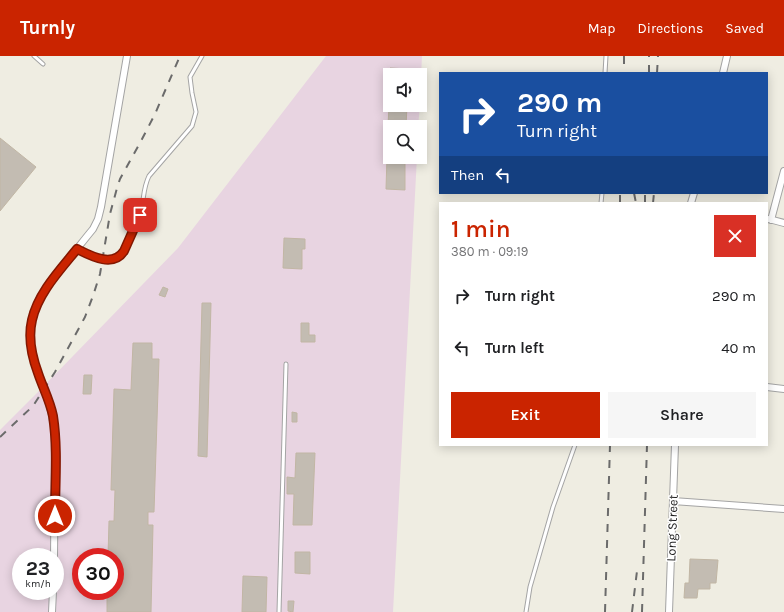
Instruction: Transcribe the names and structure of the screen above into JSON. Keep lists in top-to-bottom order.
{
  "streets": {
    "street": ["Long Street"]
  },
  "page": {
    "header": "Turnly",
    "nav": ["Map", "Directions", "Saved"],
    "turn": ["290 m", "Turn right"],
    "then": "Then",
    "heading": ["1 min", "380 m · 09:19"],
    "list": [
      {
        "name": "Turn right",
        "value": "290 m"
      },
      {
        "name": "Turn left",
        "value": "40 m"
      }
    ],
    "buttons": ["Exit", "Share"],
    "speed": "23 km/h",
    "limit": "30"
  }
}
